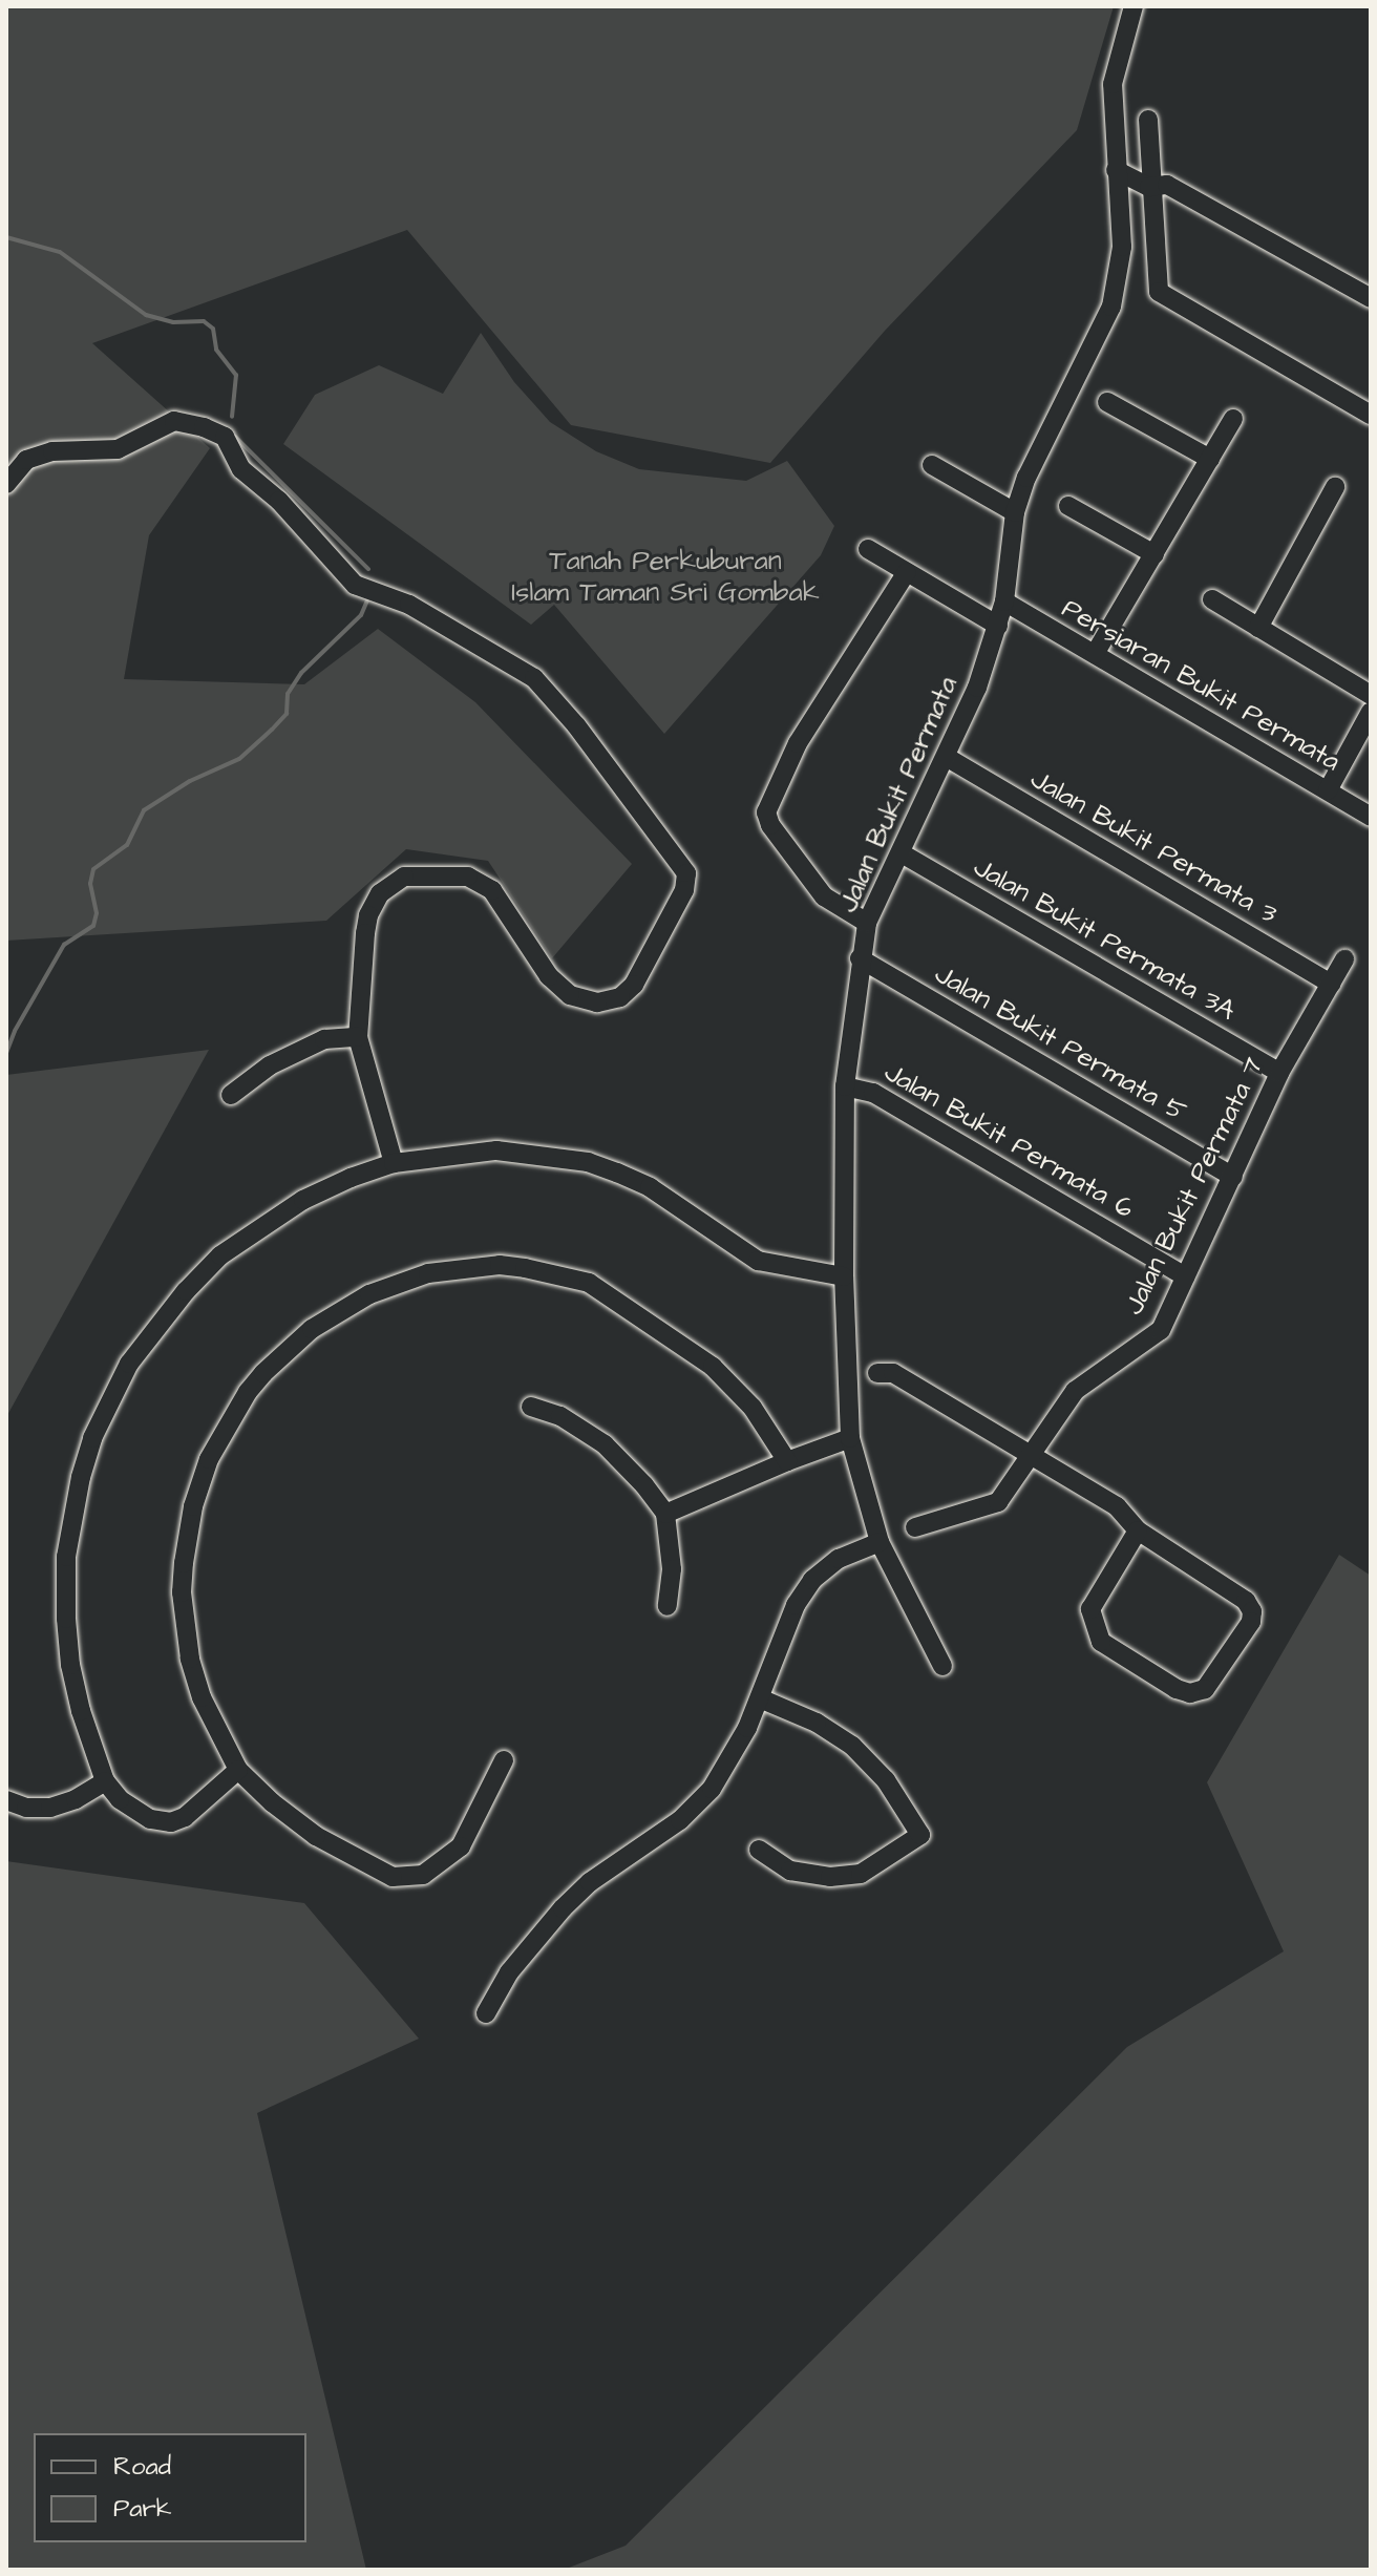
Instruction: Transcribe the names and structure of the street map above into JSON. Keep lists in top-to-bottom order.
{
  "streets": {
    "street": [
      "Persiaran Bukit Permata",
      "Jalan Bukit Permata",
      "Jalan Bukit Permata 3",
      "Jalan Bukit Permata 3A",
      "Jalan Bukit Permata 5",
      "Jalan Bukit Permata 6",
      "Jalan Bukit Permata 7"
    ]
  },
  "crossings": [
    ["Persiaran Bukit Permata", "Jalan Bukit Permata"],
    ["Jalan Bukit Permata", "Jalan Bukit Permata 3"],
    ["Jalan Bukit Permata", "Jalan Bukit Permata 3A"],
    ["Jalan Bukit Permata", "Jalan Bukit Permata 5"],
    ["Jalan Bukit Permata", "Jalan Bukit Permata 6"],
    ["Jalan Bukit Permata 3", "Jalan Bukit Permata 7"],
    ["Jalan Bukit Permata 3A", "Jalan Bukit Permata 7"],
    ["Jalan Bukit Permata 5", "Jalan Bukit Permata 7"],
    ["Jalan Bukit Permata 6", "Jalan Bukit Permata 7"]
  ],
  "parks": ["Tanah Perkuburan Islam Taman Sri Gombak"],
  "legend": ["Road", "Park"]
}
